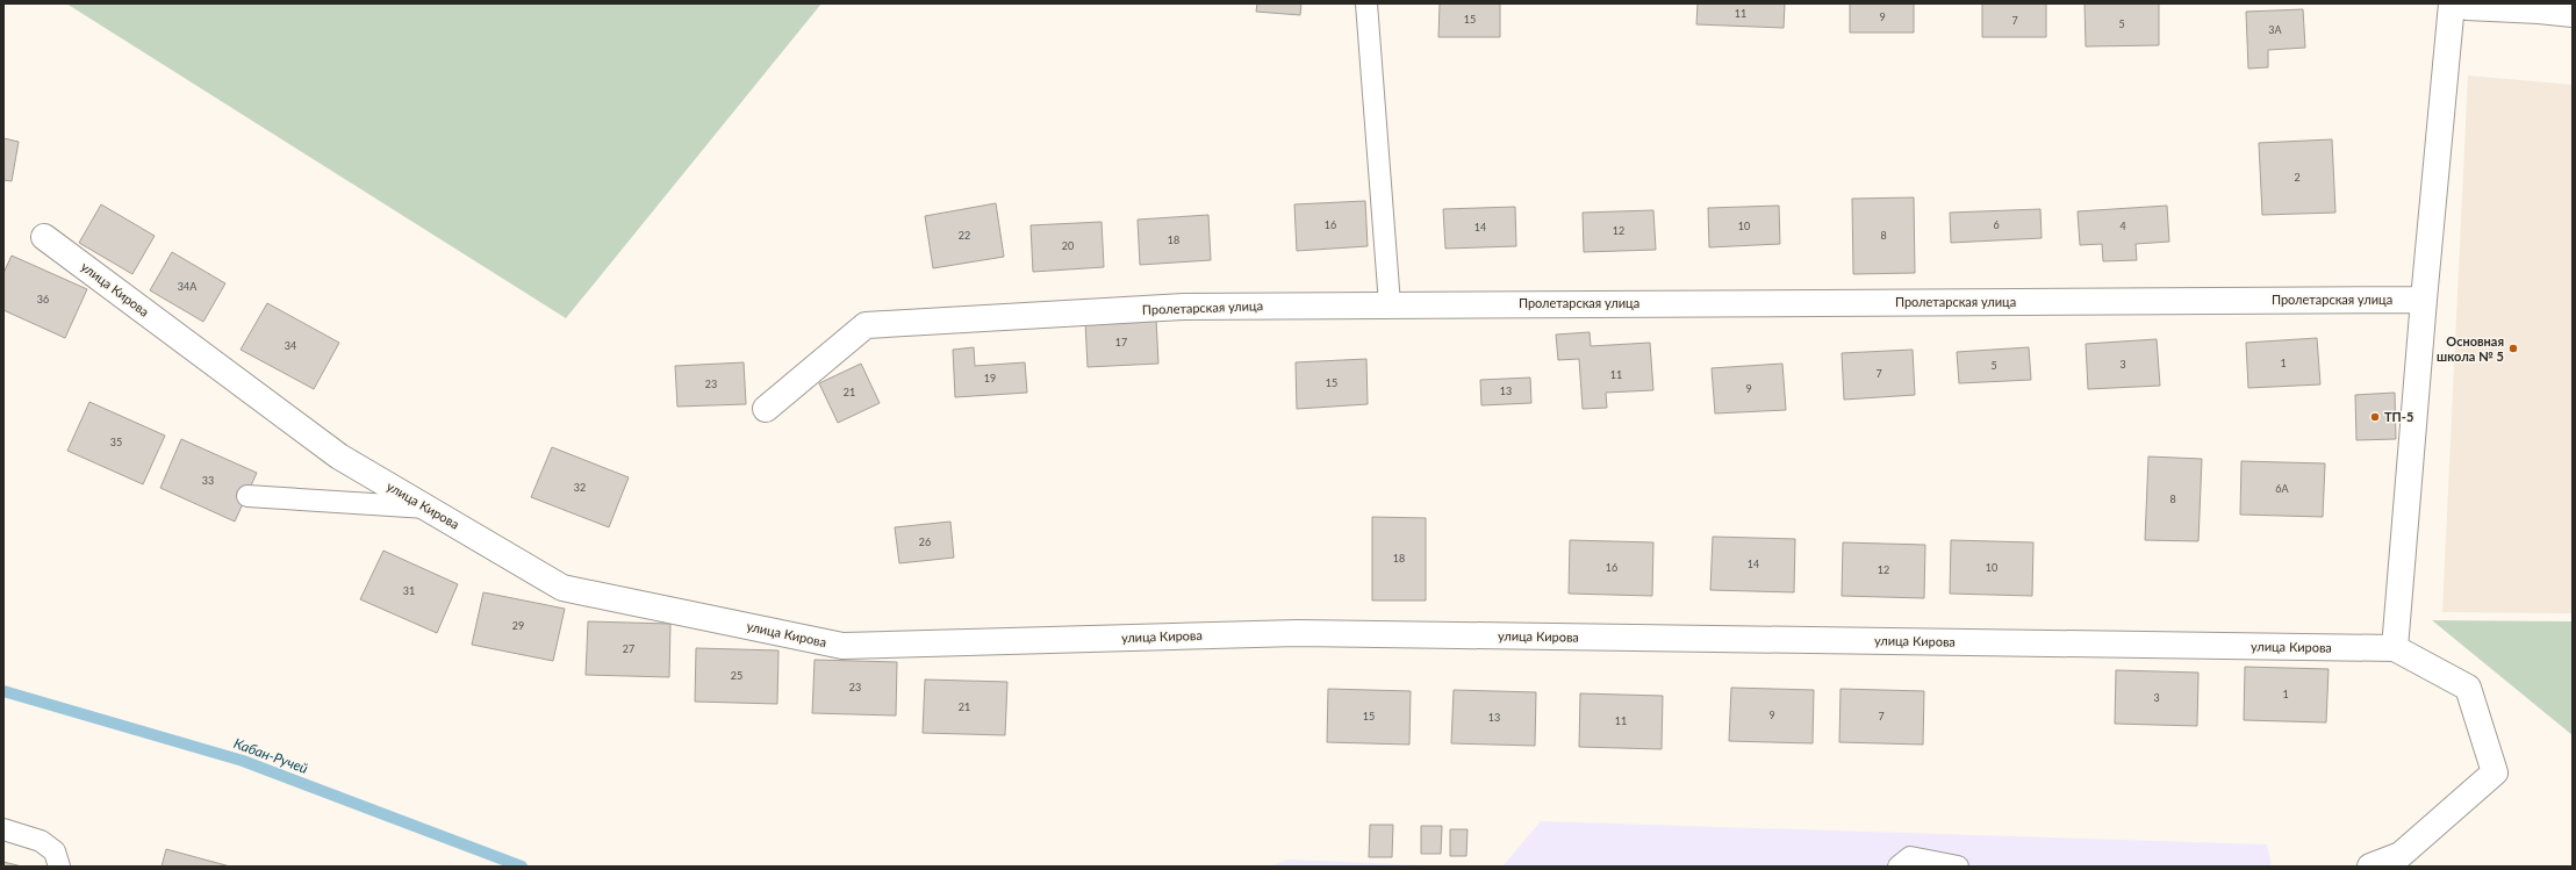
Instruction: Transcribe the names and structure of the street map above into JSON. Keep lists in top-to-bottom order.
{
  "streets": {
    "street": ["улица Кирова", "Пролетарская улица"]
  },
  "water": ["Кабан-Ручей"],
  "places": ["Основная школа № 5", "ТП-5"],
  "house_numbers": [
    "11",
    "9",
    "15",
    "7",
    "5",
    "3А",
    "2",
    "16",
    "6",
    "10",
    "4",
    "14",
    "12",
    "22",
    "8",
    "18",
    "20",
    "34А",
    "36",
    "17",
    "34",
    "1",
    "3",
    "5",
    "7",
    "11",
    "19",
    "15",
    "23",
    "9",
    "13",
    "21",
    "35",
    "33",
    "32",
    "6А",
    "8",
    "26",
    "18",
    "14",
    "16",
    "10",
    "12",
    "31",
    "29",
    "27",
    "25",
    "23",
    "1",
    "3",
    "21",
    "9",
    "15",
    "7",
    "13",
    "11"
  ]
}
